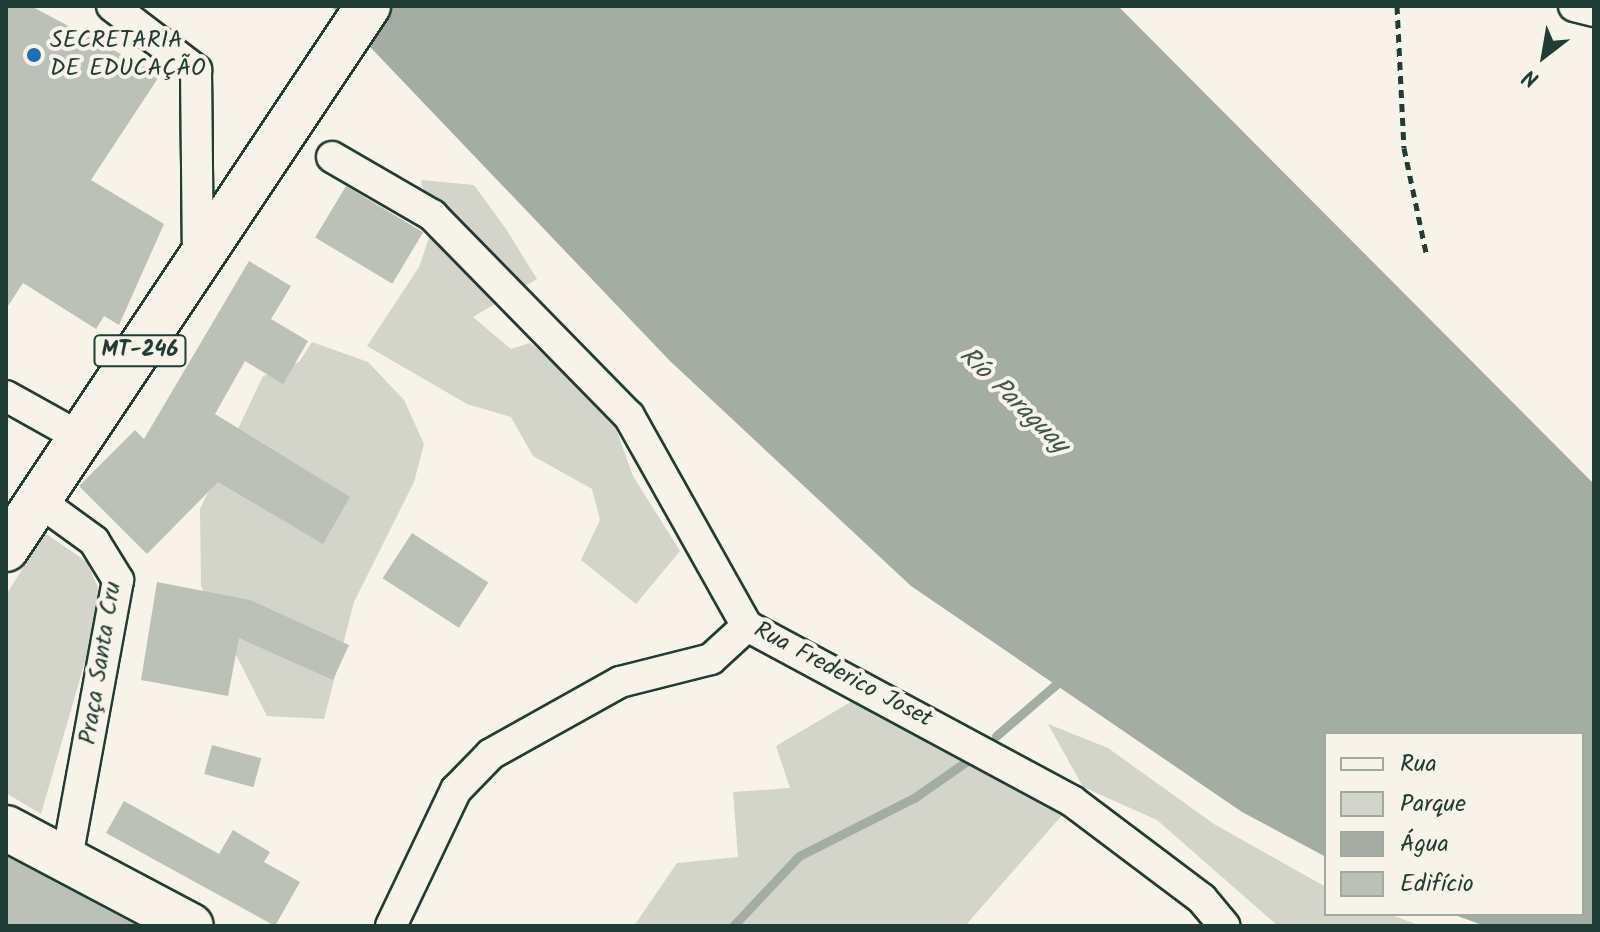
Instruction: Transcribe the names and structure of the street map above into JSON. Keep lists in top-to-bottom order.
{
  "streets": {
    "main road": ["MT-246"],
    "street": ["Praça Santa Cru", "Rua Frederico Joset"]
  },
  "crossings": [
    ["MT-246", "Praça Santa Cru"]
  ],
  "water": ["Río Paraguay"],
  "places": ["SECRETARIA DE EDUCAÇÃO"],
  "legend": [
    "Rua",
    "Parque",
    "Água",
    "Edifício"
  ],
  "north": "bottom left"
}
